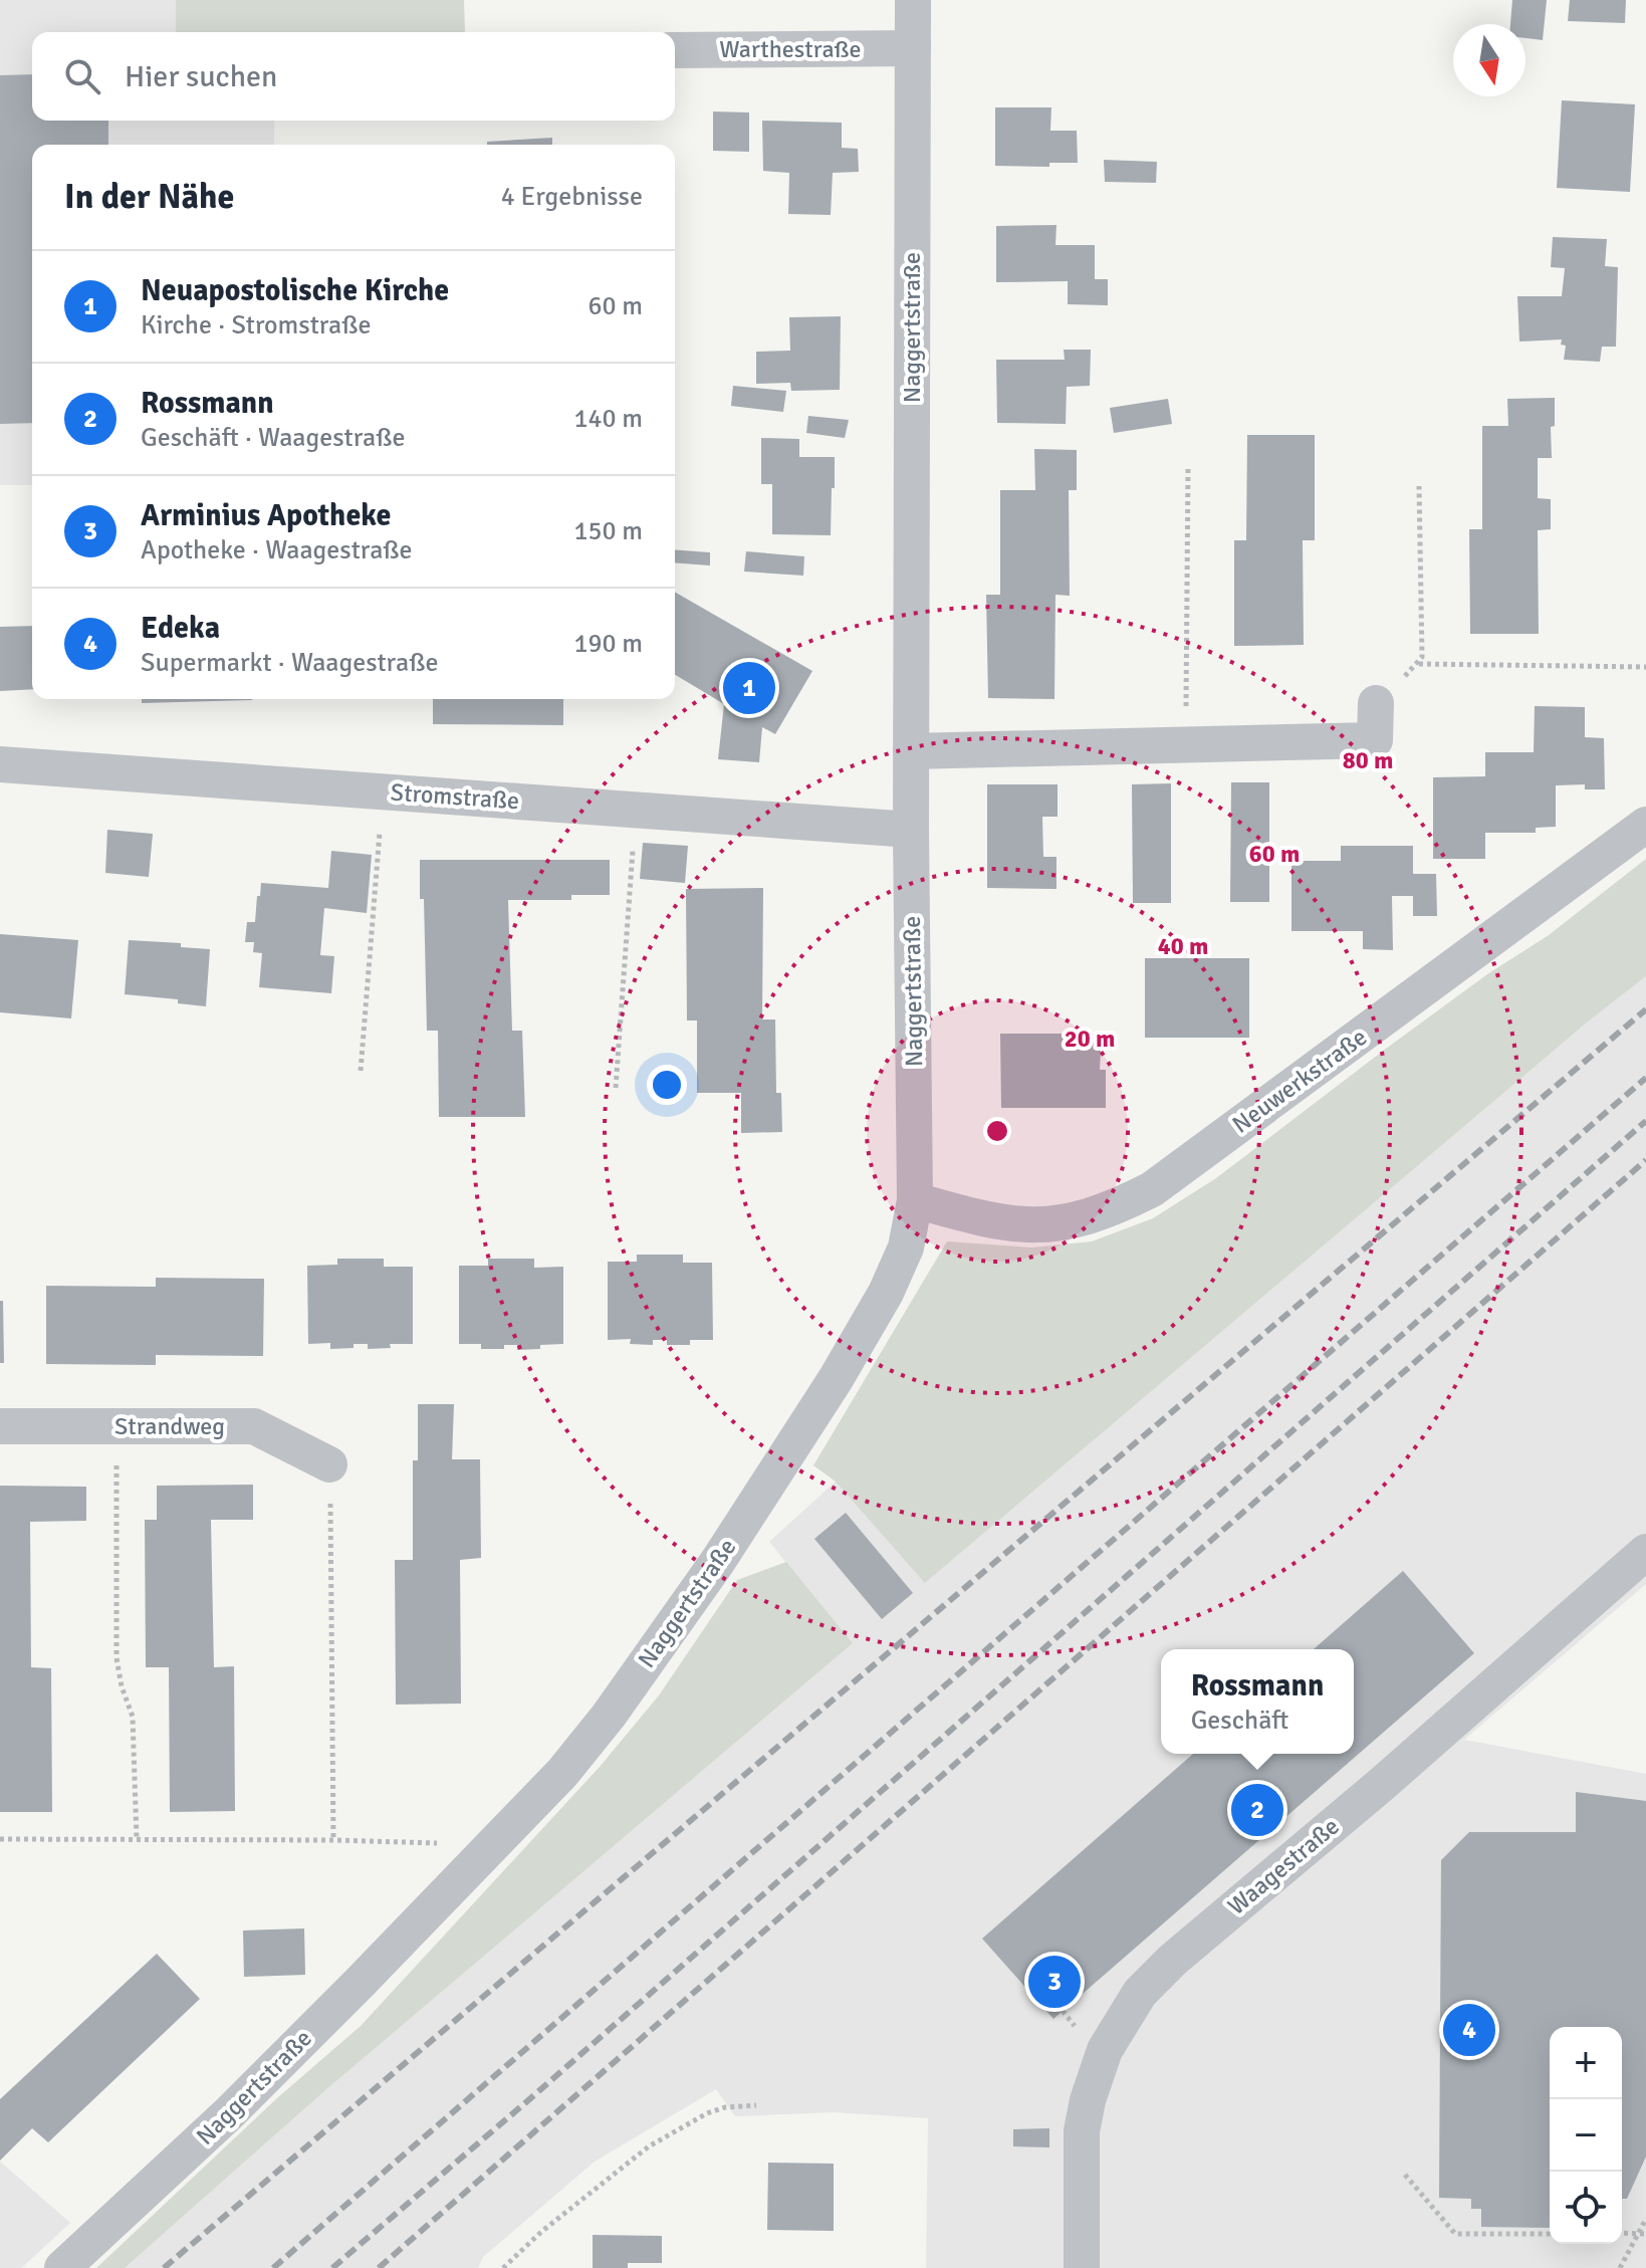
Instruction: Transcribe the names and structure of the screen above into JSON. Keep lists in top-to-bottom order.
{
  "streets": {
    "street": [
      "Warthestraße",
      "Naggertstraße",
      "Stromstraße",
      "Neuwerkstraße",
      "Strandweg",
      "Waagestraße"
    ]
  },
  "crossings": [
    ["Warthestraße", "Naggertstraße"],
    ["Naggertstraße", "Stromstraße"],
    ["Naggertstraße", "Neuwerkstraße"]
  ],
  "north": "bottom",
  "page": {
    "search": "Hier suchen",
    "heading": ["In der Nähe", "4 Ergebnisse"],
    "list": [
      {
        "mark": "1",
        "name": "Neuapostolische Kirche",
        "note": "Kirche · Stromstraße",
        "value": "60 m"
      },
      {
        "mark": "2",
        "name": "Rossmann",
        "note": "Geschäft · Waagestraße",
        "value": "140 m"
      },
      {
        "mark": "3",
        "name": "Arminius Apotheke",
        "note": "Apotheke · Waagestraße",
        "value": "150 m"
      },
      {
        "mark": "4",
        "name": "Edeka",
        "note": "Supermarkt · Waagestraße",
        "value": "190 m"
      }
    ],
    "pins": [
      "1",
      "2",
      "3",
      "4"
    ],
    "popup": ["Rossmann", "Geschäft"],
    "map_buttons": ["+", "−"]
  },
  "rings": [
    "80 m",
    "60 m",
    "40 m",
    "20 m"
  ]
}
